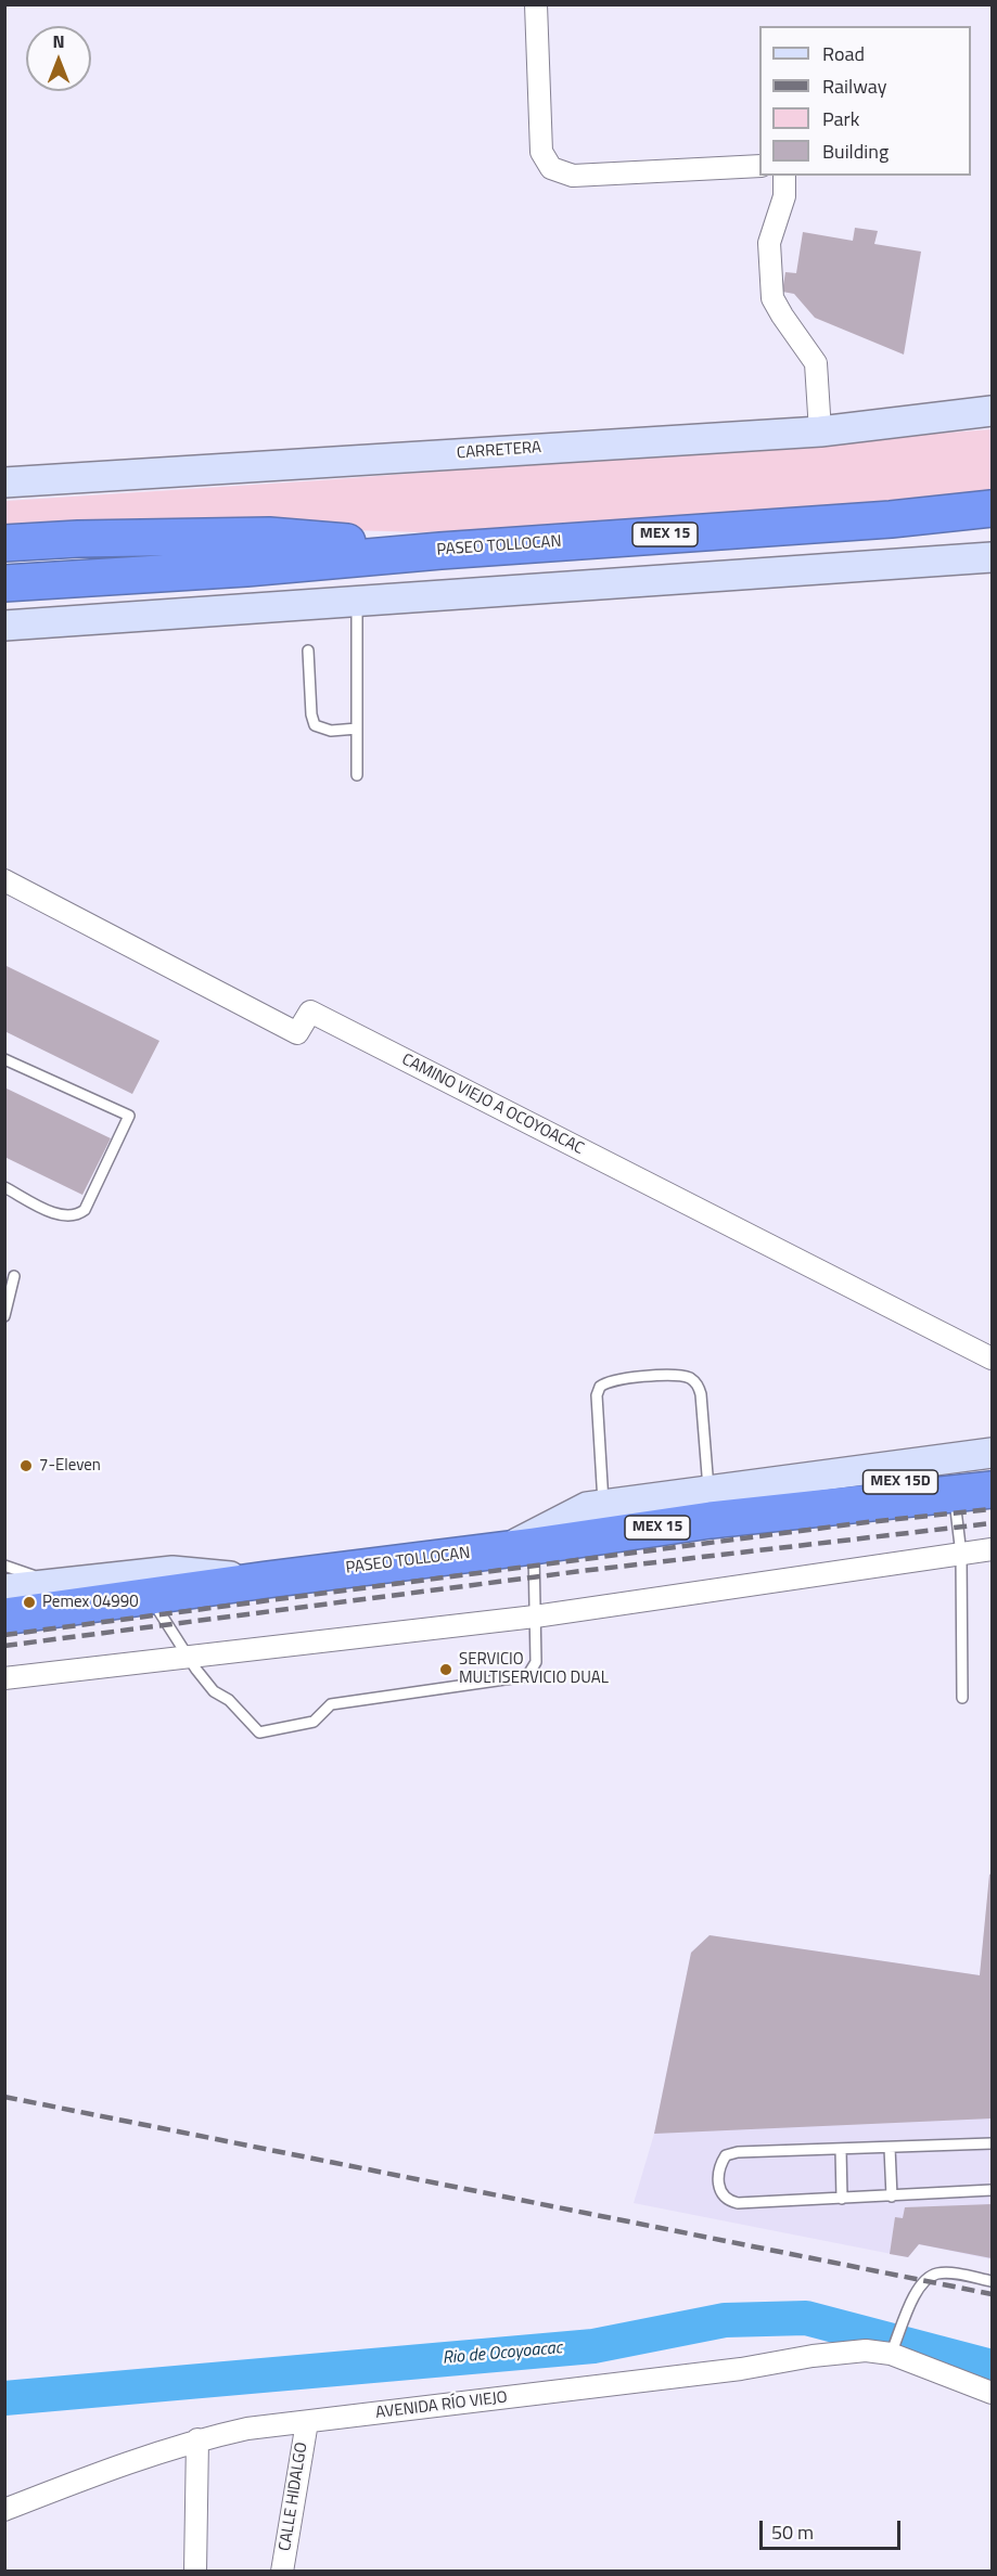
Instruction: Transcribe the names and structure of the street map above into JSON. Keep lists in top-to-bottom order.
{
  "streets": {
    "highway": ["MEX 15", "PASEO TOLLOCAN", "MEX 15D"],
    "main road": ["CARRETERA"],
    "street": ["CAMINO VIEJO A OCOYOACAC", "AVENIDA RÍO VIEJO", "CALLE HIDALGO"]
  },
  "crossings": [
    ["MEX 15", "PASEO TOLLOCAN"],
    ["MEX 15", "MEX 15D"],
    ["PASEO TOLLOCAN", "MEX 15D"],
    ["AVENIDA RÍO VIEJO", "CALLE HIDALGO"]
  ],
  "water": ["Rio de Ocoyoacac"],
  "places": ["7-Eleven", "Pemex 04990", "SERVICIO MULTISERVICIO DUAL"],
  "legend": [
    "Road",
    "Railway",
    "Park",
    "Building"
  ],
  "scale_bar": "50 m",
  "north": "top"
}
